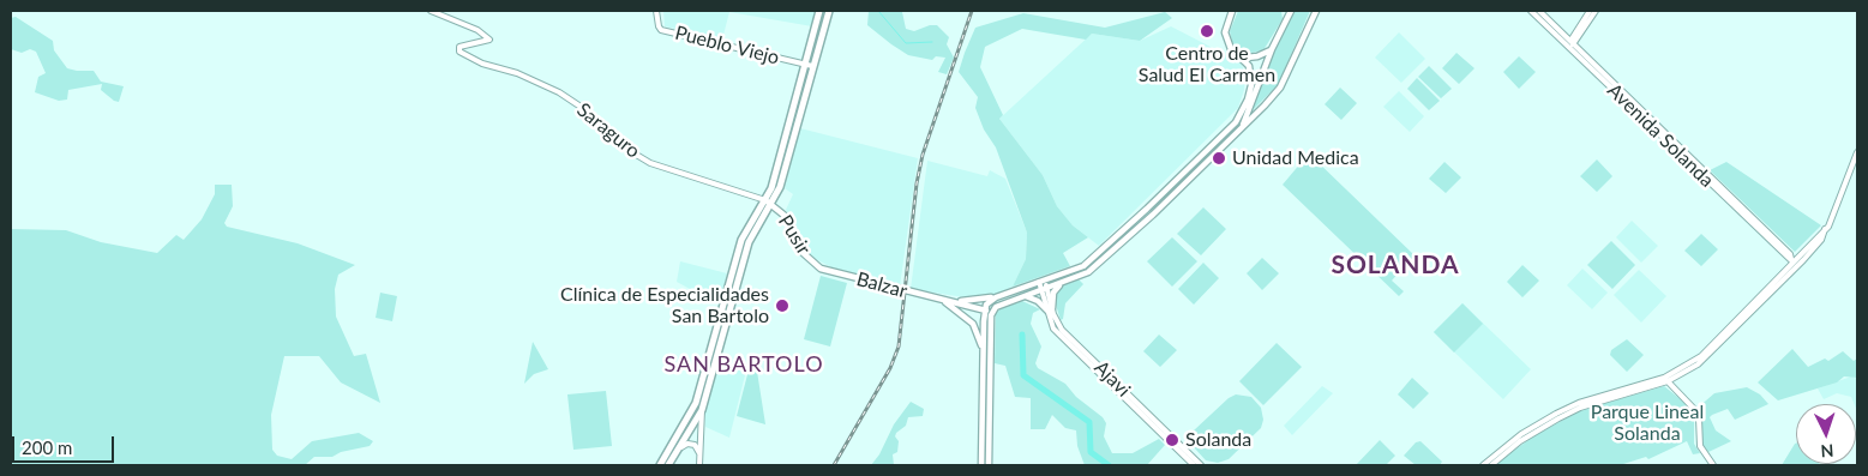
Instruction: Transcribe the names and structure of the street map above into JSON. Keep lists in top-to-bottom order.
{
  "streets": {
    "main road": ["Pusir", "Balzar"],
    "street": [
      "Pueblo Viejo",
      "Saraguro",
      "Avenida Solanda",
      "Ajavi"
    ]
  },
  "crossings": [
    ["Saraguro", "Pusir"],
    ["Pusir", "Balzar"]
  ],
  "districts": ["SOLANDA", "SAN BARTOLO"],
  "parks": ["Parque Lineal Solanda"],
  "places": [
    "Centro de Salud El Carmen",
    "Unidad Medica",
    "Clínica de Especialidades San Bartolo",
    "Solanda"
  ],
  "scale_bar": "200 m",
  "north": "bottom"
}
